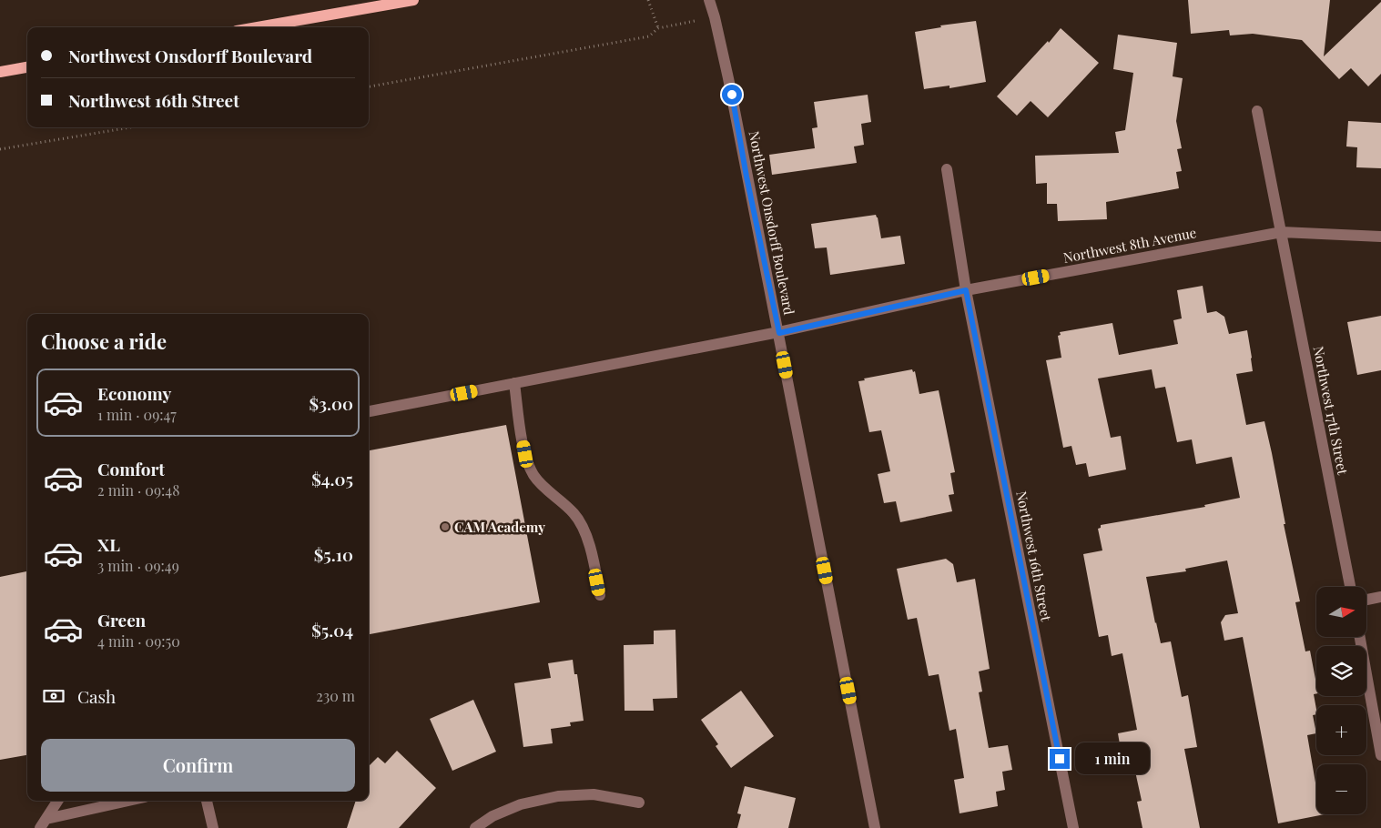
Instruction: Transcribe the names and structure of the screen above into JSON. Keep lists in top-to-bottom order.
{
  "streets": {
    "street": [
      "Northwest Onsdorff Boulevard",
      "Northwest 8th Avenue",
      "Northwest 17th Street",
      "Northwest 16th Street"
    ]
  },
  "crossings": [
    ["Northwest Onsdorff Boulevard", "Northwest 8th Avenue"],
    ["Northwest 8th Avenue", "Northwest 17th Street"],
    ["Northwest 8th Avenue", "Northwest 16th Street"]
  ],
  "places": ["CAM Academy"],
  "north": "right",
  "page": {
    "banner": ["Northwest Onsdorff Boulevard", "Northwest 16th Street"],
    "heading": "Choose a ride",
    "list": [
      {
        "name": "Economy",
        "note": "1 min · 09:47",
        "value": "$3.00"
      },
      {
        "name": "Comfort",
        "note": "2 min · 09:48",
        "value": "$4.05"
      },
      {
        "name": "XL",
        "note": "3 min · 09:49",
        "value": "$5.10"
      },
      {
        "name": "Green",
        "note": "4 min · 09:50",
        "value": "$5.04"
      }
    ],
    "map_buttons": ["+", "−"],
    "pay": ["Cash", "230 m"],
    "buttons": "Confirm",
    "bubble": "1 min"
  }
}
